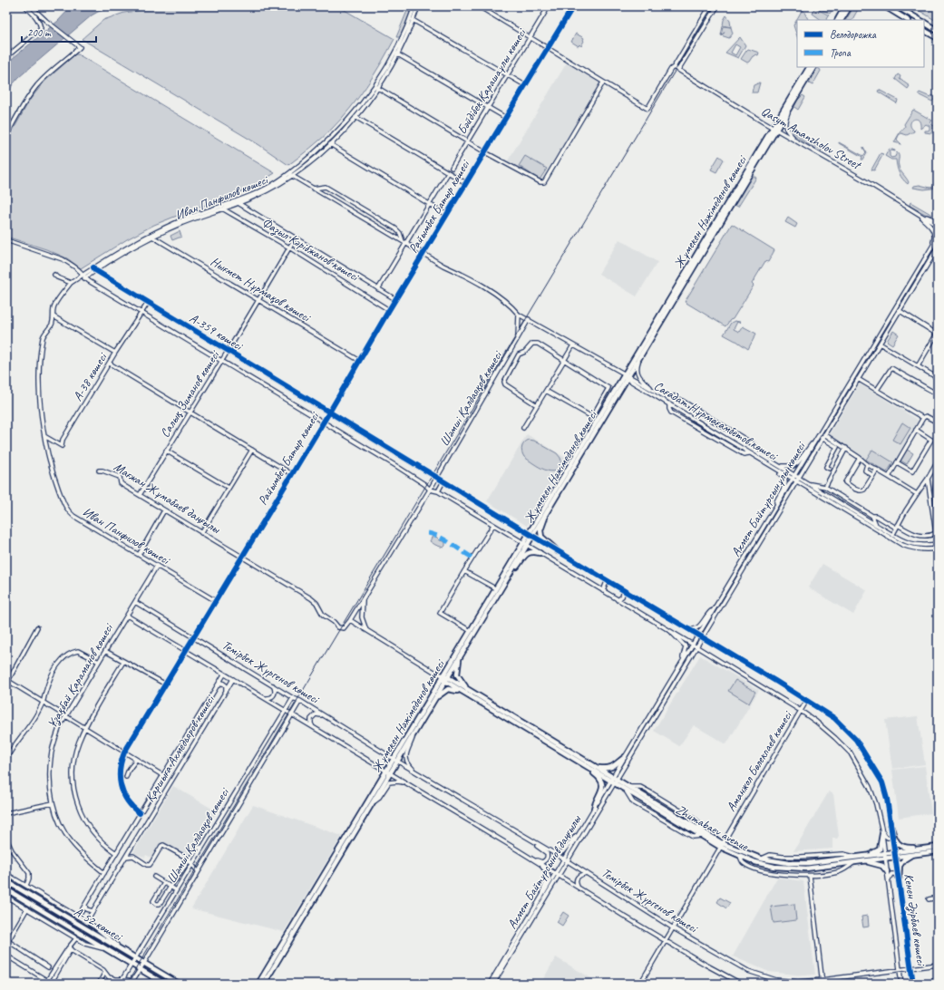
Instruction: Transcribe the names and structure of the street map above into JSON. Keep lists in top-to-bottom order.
{
  "streets": {
    "main road": ["Жұмекен Нәжімеденов көшесі", "Zhumabaev avenue", "А-52 көшесі"],
    "street": [
      "Бәйдібек Қарашаұлы көшесі",
      "Qasym Amanzholov Street",
      "Иван Панфилов көшесі",
      "Райымбек Батыр көшесі",
      "Фазыл Кәрібжанов көшесі",
      "Нығмет Нұрмақов көшесі",
      "А-359 көшесі",
      "А-38 көшесі",
      "Салық Зиманов көшесі",
      "Шәмші Қалдаяқов көшесі",
      "Сағадат Нұрмағамбетов көшесі",
      "Мағжан Жұмабаев даңғылы",
      "Ахмет Байтұрсынұлы көшесі",
      "Темірбек Жүргенов көшесі",
      "Ұзақбай Қараманов көшесі",
      "Қаршыға Ахмедьяров көшесі",
      "Аманжол Бөлекпаев көшесі",
      "Ахмет Байтұрсынов даңғылы",
      "Кенен Әзірбаев көшесі"
    ]
  },
  "crossings": [
    ["Qasym Amanzholov Street", "Жұмекен Нәжімеденов көшесі"],
    ["Иван Панфилов көшесі", "Райымбек Батыр көшесі"],
    ["Иван Панфилов көшесі", "Фазыл Кәрібжанов көшесі"],
    ["Иван Панфилов көшесі", "Нығмет Нұрмақов көшесі"],
    ["Иван Панфилов көшесі", "А-359 көшесі"],
    ["Иван Панфилов көшесі", "А-38 көшесі"],
    ["Иван Панфилов көшесі", "Ұзақбай Қараманов көшесі"],
    ["Райымбек Батыр көшесі", "Фазыл Кәрібжанов көшесі"],
    ["Райымбек Батыр көшесі", "Нығмет Нұрмақов көшесі"],
    ["Райымбек Батыр көшесі", "А-359 көшесі"],
    ["Райымбек Батыр көшесі", "Мағжан Жұмабаев даңғылы"],
    ["Райымбек Батыр көшесі", "Темірбек Жүргенов көшесі"],
    ["Райымбек Батыр көшесі", "Қаршыға Ахмедьяров көшесі"],
    ["Жұмекен Нәжімеденов көшесі", "А-359 көшесі"],
    ["Жұмекен Нәжімеденов көшесі", "Сағадат Нұрмағамбетов көшесі"],
    ["Жұмекен Нәжімеденов көшесі", "Темірбек Жүргенов көшесі"],
    ["Фазыл Кәрібжанов көшесі", "Салық Зиманов көшесі"],
    ["Нығмет Нұрмақов көшесі", "Салық Зиманов көшесі"],
    ["А-359 көшесі", "А-38 көшесі"],
    ["А-359 көшесі", "Салық Зиманов көшесі"],
    ["А-359 көшесі", "Шәмші Қалдаяқов көшесі"],
    ["А-359 көшесі", "Кенен Әзірбаев көшесі"],
    ["Салық Зиманов көшесі", "Мағжан Жұмабаев даңғылы"],
    ["Шәмші Қалдаяқов көшесі", "Сағадат Нұрмағамбетов көшесі"],
    ["Шәмші Қалдаяқов көшесі", "Мағжан Жұмабаев даңғылы"],
    ["Шәмші Қалдаяқов көшесі", "Темірбек Жүргенов көшесі"],
    ["Шәмші Қалдаяқов көшесі", "А-52 көшесі"],
    ["Сағадат Нұрмағамбетов көшесі", "Ахмет Байтұрсынұлы көшесі"],
    ["Ахмет Байтұрсынұлы көшесі", "Ахмет Байтұрсынов даңғылы"],
    ["Ахмет Байтұрсынұлы көшесі", "Кенен Әзірбаев көшесі"],
    ["Темірбек Жүргенов көшесі", "Ұзақбай Қараманов көшесі"],
    ["Темірбек Жүргенов көшесі", "Қаршыға Ахмедьяров көшесі"],
    ["Темірбек Жүргенов көшесі", "Аманжол Бөлекпаев көшесі"],
    ["Темірбек Жүргенов көшесі", "Ахмет Байтұрсынов даңғылы"],
    ["Темірбек Жүргенов көшесі", "Кенен Әзірбаев көшесі"],
    ["Ұзақбай Қараманов көшесі", "Қаршыға Ахмедьяров көшесі"],
    ["Аманжол Бөлекпаев көшесі", "Zhumabaev avenue"],
    ["Аманжол Бөлекпаев көшесі", "Кенен Әзірбаев көшесі"],
    ["Zhumabaev avenue", "Ахмет Байтұрсынов даңғылы"],
    ["Zhumabaev avenue", "Кенен Әзірбаев көшесі"]
  ],
  "legend": ["Велодорожка", "Тропа"],
  "scale_bar": "200 m"
}
